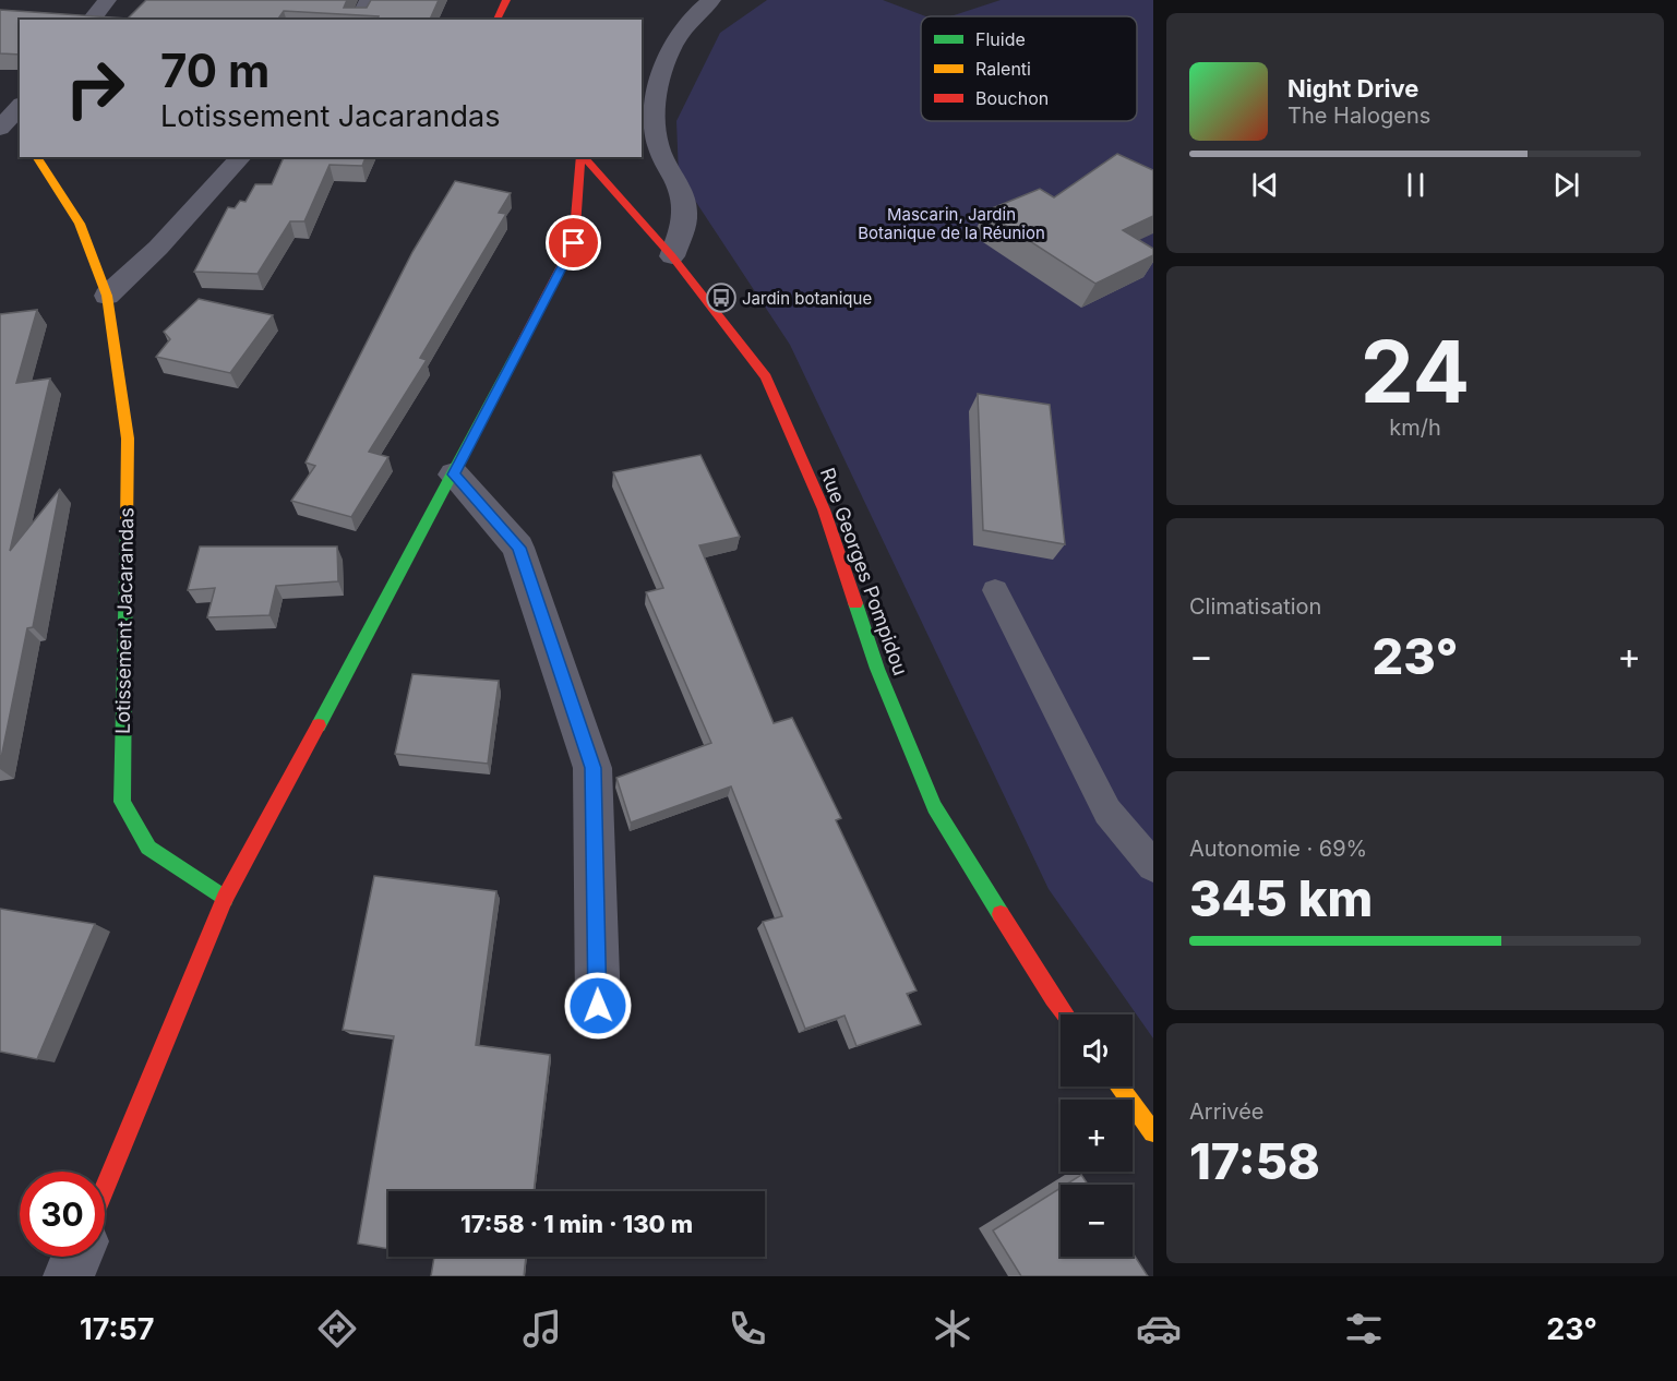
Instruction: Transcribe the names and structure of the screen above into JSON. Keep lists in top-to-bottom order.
{
  "streets": {
    "street": ["Rue Georges Pompidou", "Lotissement Jacarandas"]
  },
  "parks": ["Mascarin, Jardin Botanique de la Réunion"],
  "places": {
    "bus stop": ["Jardin botanique"]
  },
  "legend": ["Fluide", "Ralenti", "Bouchon"],
  "page": {
    "turn": ["70 m", "Lotissement Jacarandas"],
    "song": ["Night Drive", "The Halogens"],
    "tile": [
      ["24", "km/h"],
      "Climatisation",
      ["Autonomie · 69%", "345 km"],
      ["Arrivée", "17:58"]
    ],
    "heat": ["−", "23°", "+"],
    "map_buttons": ["+", "−"],
    "limit": "30",
    "trip": "17:58 · 1 min · 130 m",
    "tabs": ["17:57", "23°"]
  }
}
